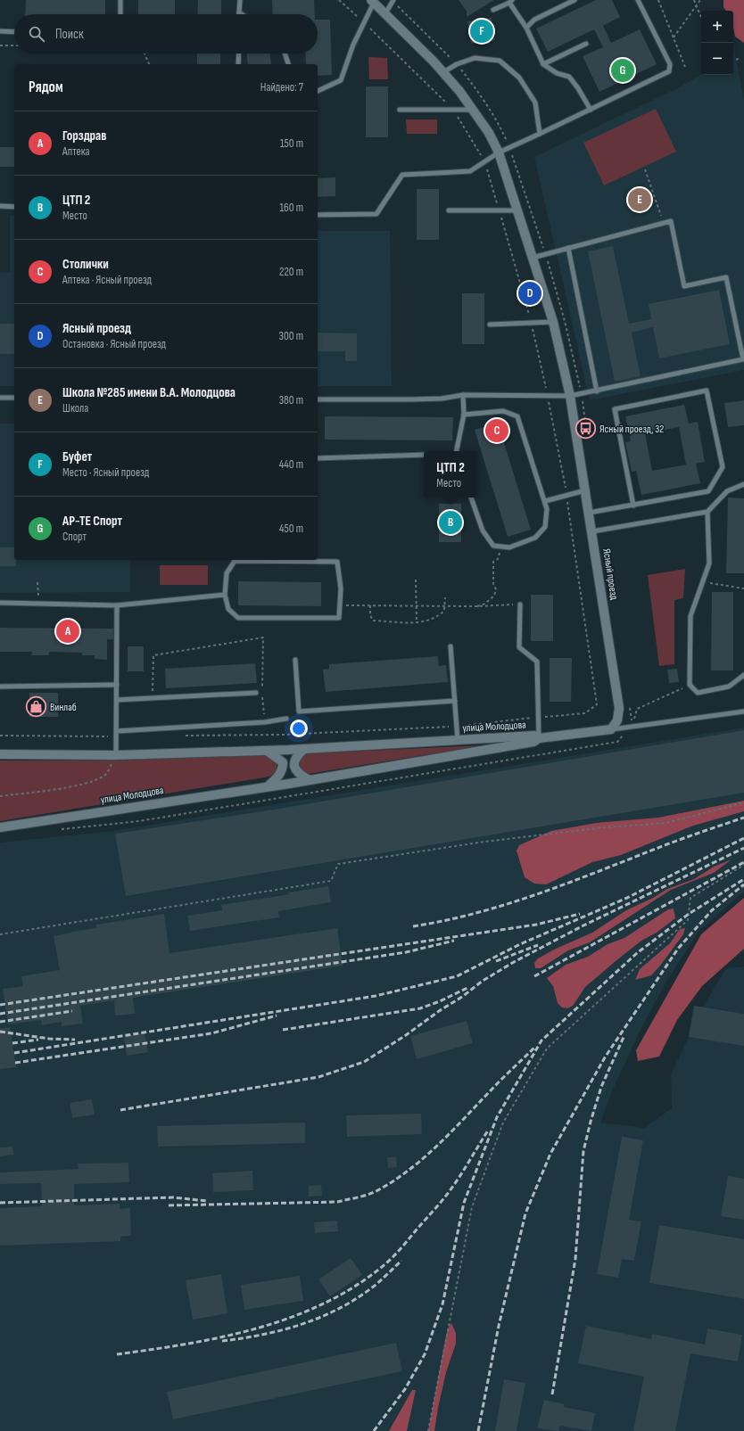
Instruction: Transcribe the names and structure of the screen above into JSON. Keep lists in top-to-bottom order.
{
  "streets": {
    "street": ["Ясный проезд", "улица Молодцова"]
  },
  "places": {
    "bus stop": ["Ясный проезд, 32"],
    "shop": ["Винлаб"]
  },
  "page": {
    "map_buttons": ["+", "−"],
    "search": "Поиск",
    "pins": [
      "F",
      "G",
      "E",
      "D",
      "C",
      "B",
      "A"
    ],
    "heading": ["Рядом", "Найдено: 7"],
    "list": [
      {
        "mark": "A",
        "name": "Горздрав",
        "note": "Аптека",
        "value": "150 m"
      },
      {
        "mark": "B",
        "name": "ЦТП 2",
        "note": "Место",
        "value": "160 m"
      },
      {
        "mark": "C",
        "name": "Столички",
        "note": "Аптека · Ясный проезд",
        "value": "220 m"
      },
      {
        "mark": "D",
        "name": "Ясный проезд",
        "note": "Остановка · Ясный проезд",
        "value": "300 m"
      },
      {
        "mark": "E",
        "name": "Школа №285 имени В.А. Молодцова",
        "note": "Школа",
        "value": "380 m"
      },
      {
        "mark": "F",
        "name": "Буфет",
        "note": "Место · Ясный проезд",
        "value": "440 m"
      },
      {
        "mark": "G",
        "name": "АР-ТЕ Спорт",
        "note": "Спорт",
        "value": "450 m"
      }
    ],
    "popup": ["ЦТП 2", "Место"]
  }
}
